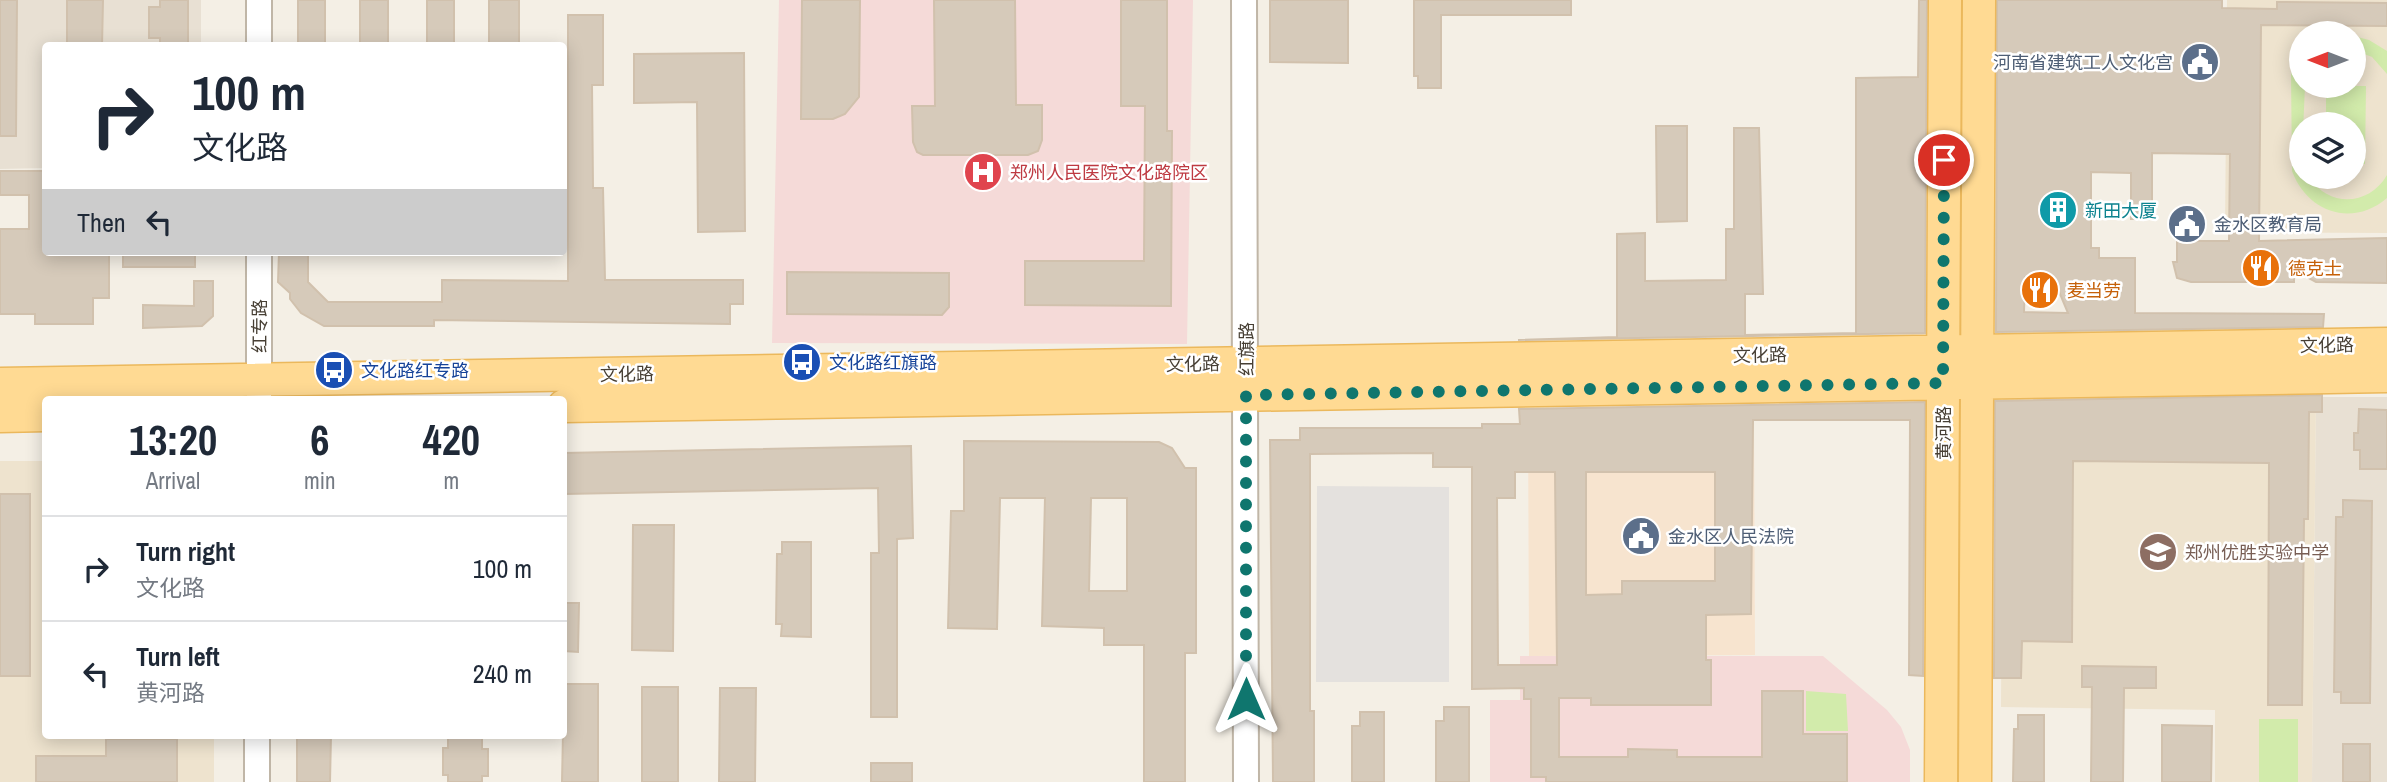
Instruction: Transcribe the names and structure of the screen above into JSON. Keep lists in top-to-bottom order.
{
  "streets": {
    "main road": ["文化路", "黄河路"],
    "street": ["红专路", "红旗路"]
  },
  "crossings": [
    ["红专路", "文化路"],
    ["文化路", "红旗路"],
    ["文化路", "黄河路"]
  ],
  "places": {
    "public building": ["河南省建筑工人文化宫", "金水区教育局", "金水区人民法院"],
    "hospital": ["郑州人民医院文化路院区"],
    "building": ["新田大厦"],
    "restaurant": ["德克士", "麦当劳"],
    "bus stop": ["文化路红旗路", "文化路红专路"],
    "school or university": ["郑州优胜实验中学"]
  },
  "north": "left",
  "page": {
    "turn": ["100 m", "文化路"],
    "then": "Then",
    "eta": [
      "13:20",
      "Arrival",
      "6",
      "min",
      "420",
      "m"
    ],
    "list": [
      {
        "name": "Turn right",
        "note": "文化路",
        "value": "100 m"
      },
      {
        "name": "Turn left",
        "note": "黄河路",
        "value": "240 m"
      }
    ]
  }
}
